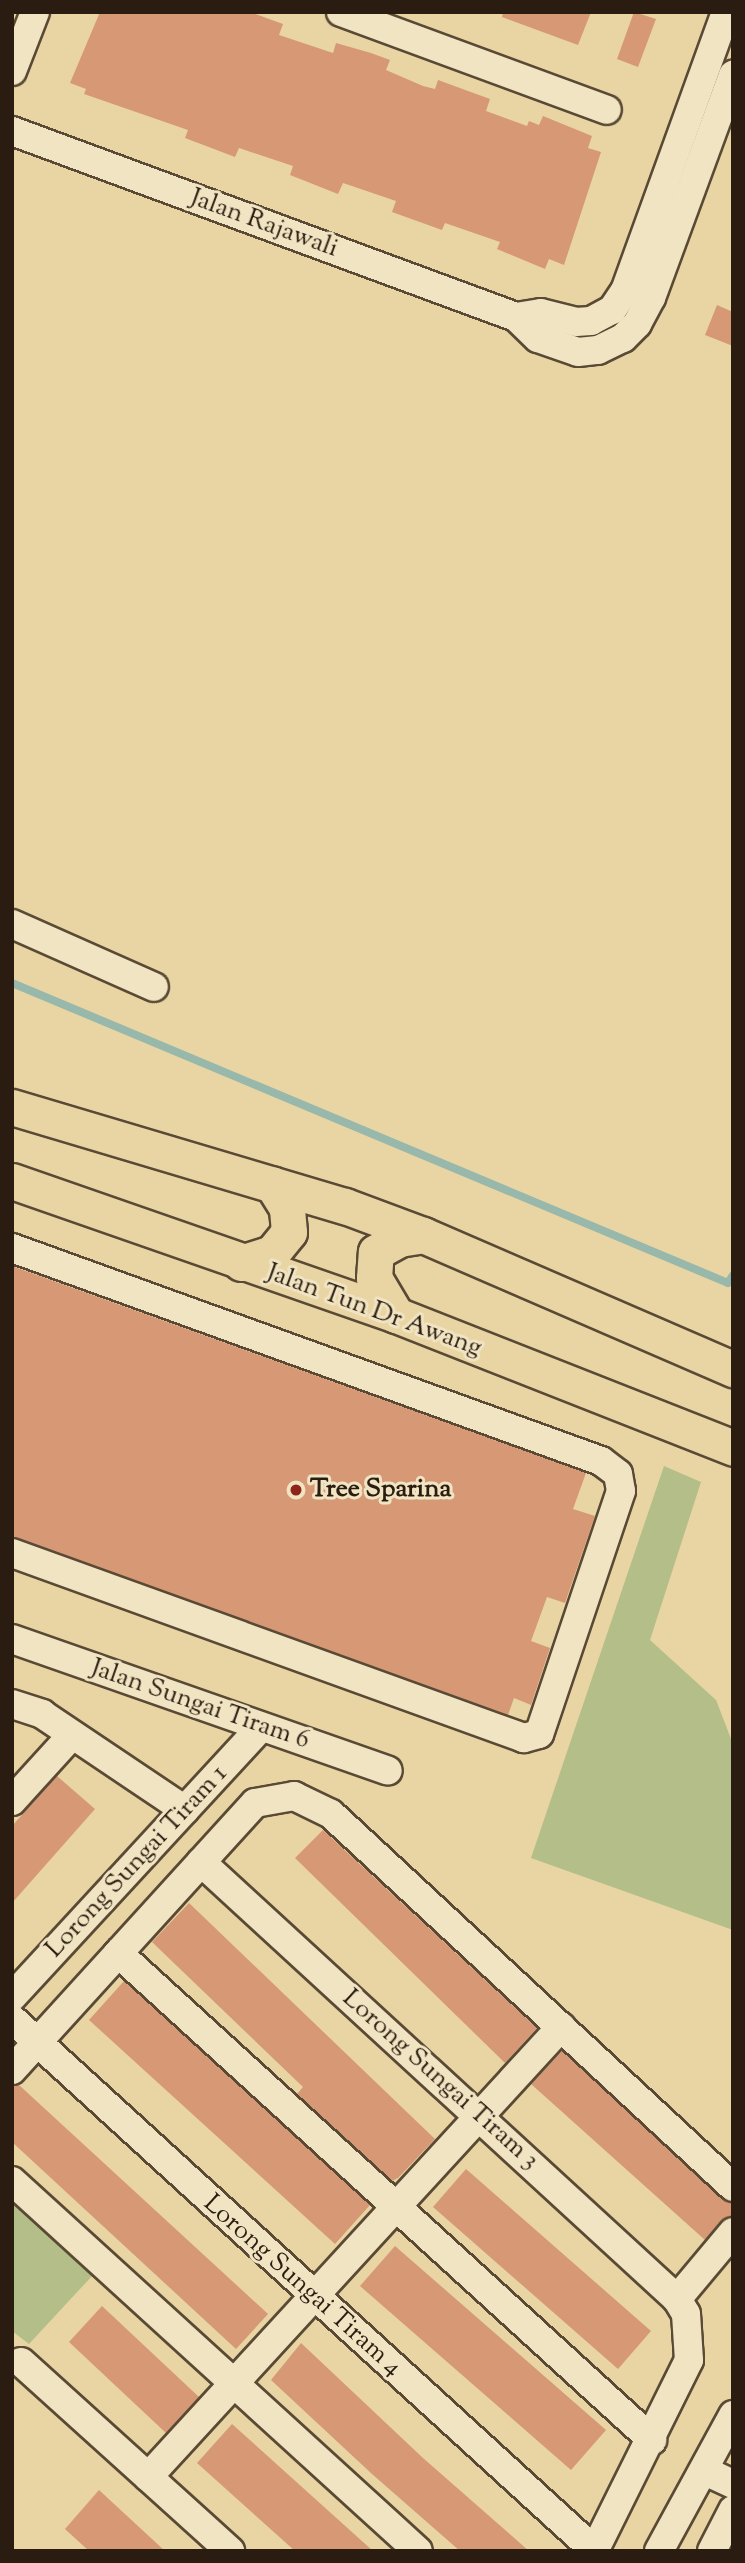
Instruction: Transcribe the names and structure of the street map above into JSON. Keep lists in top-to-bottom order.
{
  "streets": {
    "main road": ["Jalan Tun Dr Awang"],
    "street": [
      "Jalan Rajawali",
      "Jalan Sungai Tiram 6",
      "Lorong Sungai Tiram 1",
      "Lorong Sungai Tiram 3",
      "Lorong Sungai Tiram 4"
    ]
  },
  "crossings": [
    ["Jalan Sungai Tiram 6", "Lorong Sungai Tiram 1"]
  ],
  "places": ["Tree Sparina"]
}
